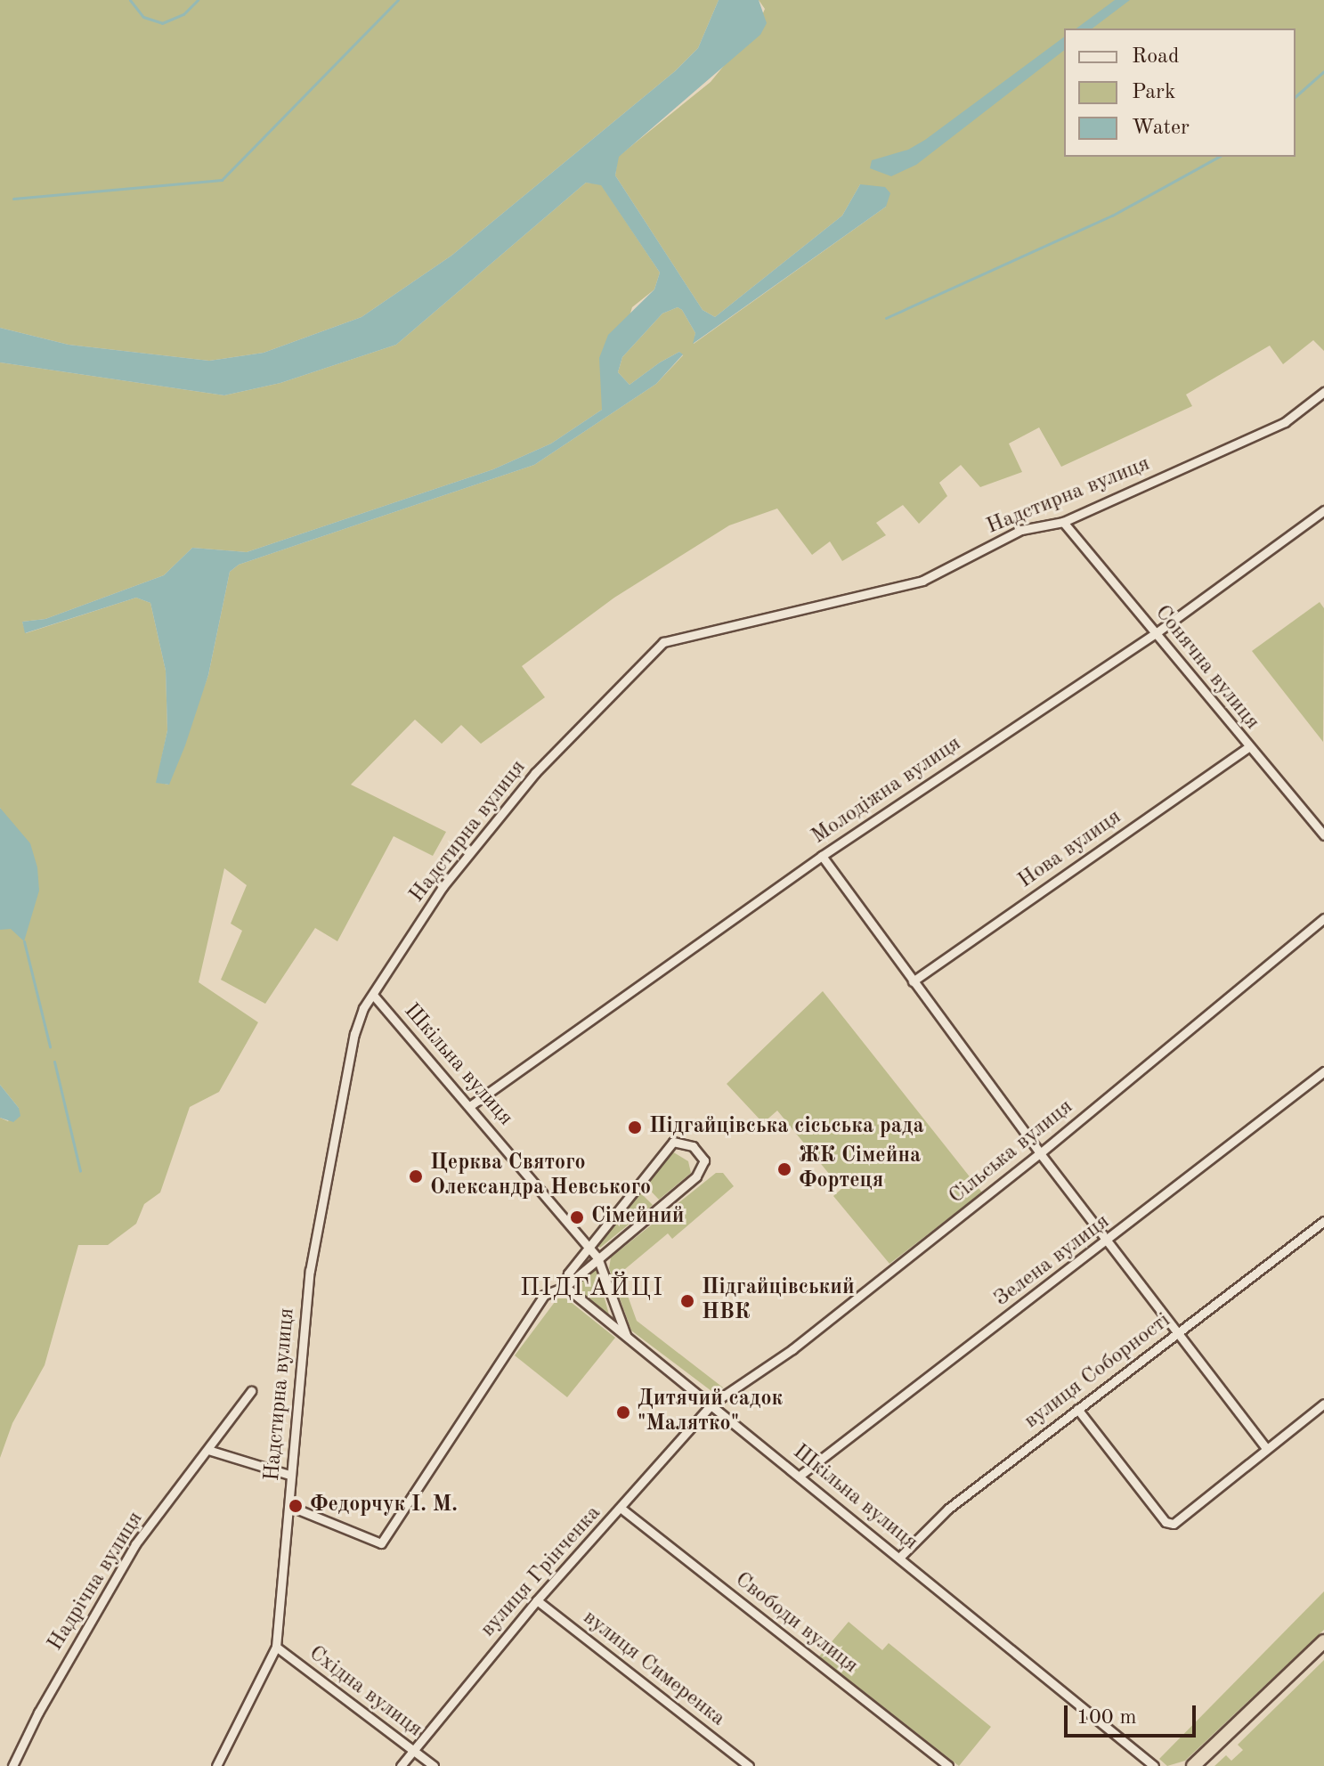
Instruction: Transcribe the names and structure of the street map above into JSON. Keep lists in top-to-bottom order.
{
  "streets": {
    "street": [
      "Надстирна вулиця",
      "Сонячна вулиця",
      "Молодіжна вулиця",
      "Нова вулиця",
      "Шкільна вулиця",
      "Сільська вулиця",
      "Зелена вулиця",
      "вулиця Соборності",
      "вулиця Грінченка",
      "Надрічна вулиця",
      "Свободи вулиця",
      "вулиця Симеренка",
      "Східна вулиця"
    ]
  },
  "crossings": [
    ["Надстирна вулиця", "Сонячна вулиця"],
    ["Надстирна вулиця", "Шкільна вулиця"],
    ["Надстирна вулиця", "Східна вулиця"],
    ["Сонячна вулиця", "Молодіжна вулиця"],
    ["Сонячна вулиця", "Нова вулиця"],
    ["Молодіжна вулиця", "Шкільна вулиця"],
    ["Шкільна вулиця", "Сільська вулиця"],
    ["Шкільна вулиця", "Зелена вулиця"],
    ["Шкільна вулиця", "вулиця Соборності"],
    ["Шкільна вулиця", "вулиця Грінченка"],
    ["Сільська вулиця", "вулиця Грінченка"],
    ["вулиця Грінченка", "Свободи вулиця"],
    ["вулиця Грінченка", "вулиця Симеренка"],
    ["вулиця Грінченка", "Східна вулиця"]
  ],
  "districts": ["ПІДГАЙЦІ"],
  "places": [
    "Підгайцівська сісьська рада",
    "ЖК Сімейна Фортеця",
    "Церква Святого Олександра Невського",
    "Сімейний",
    "Підгайцівський НВК",
    "Дитячий садок \"Малятко\"",
    "Федорчук І. М."
  ],
  "legend": ["Road", "Park", "Water"],
  "scale_bar": "100 m"
}
